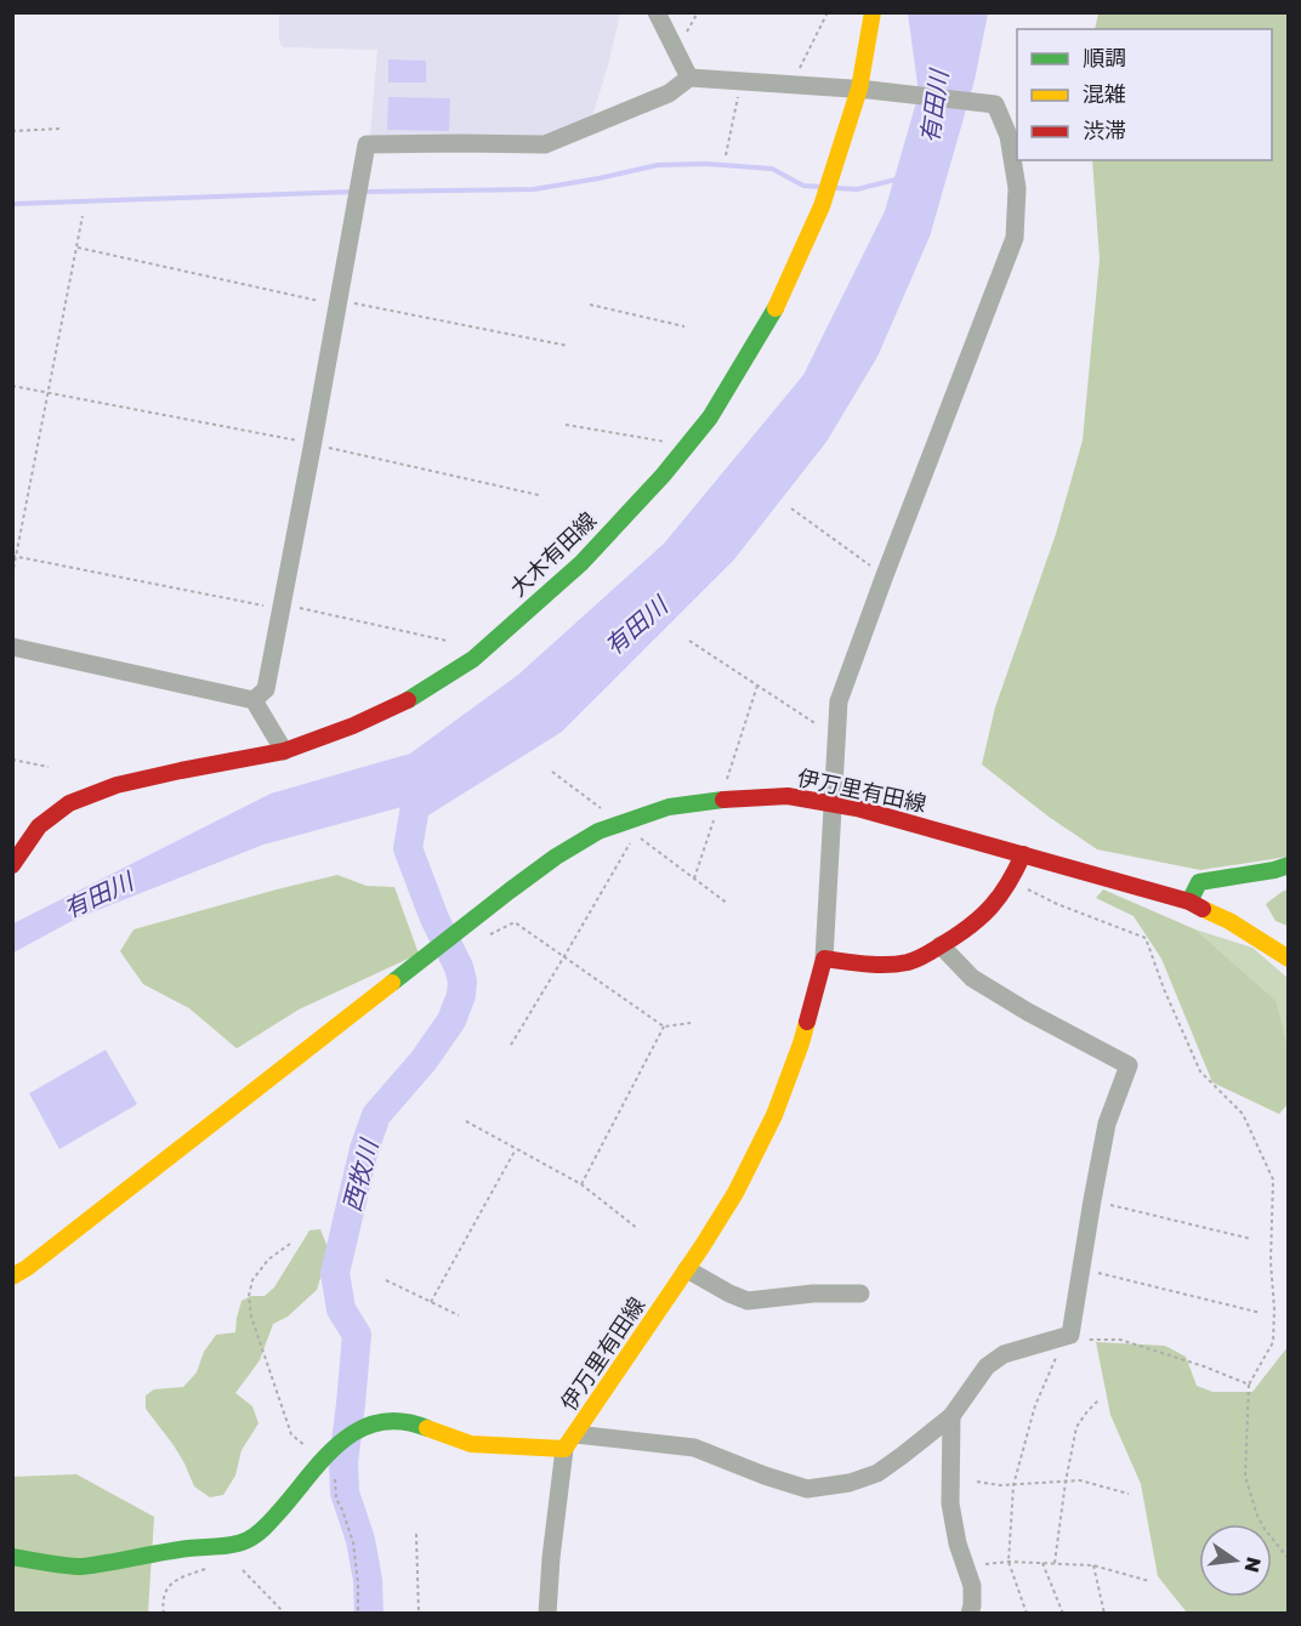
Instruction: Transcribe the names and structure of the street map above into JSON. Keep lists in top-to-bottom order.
{
  "streets": {
    "main road": ["大木有田線", "伊万里有田線"]
  },
  "water": ["有田川", "西牧川"],
  "legend": ["順調", "混雑", "渋滞"],
  "north": "right"
}
